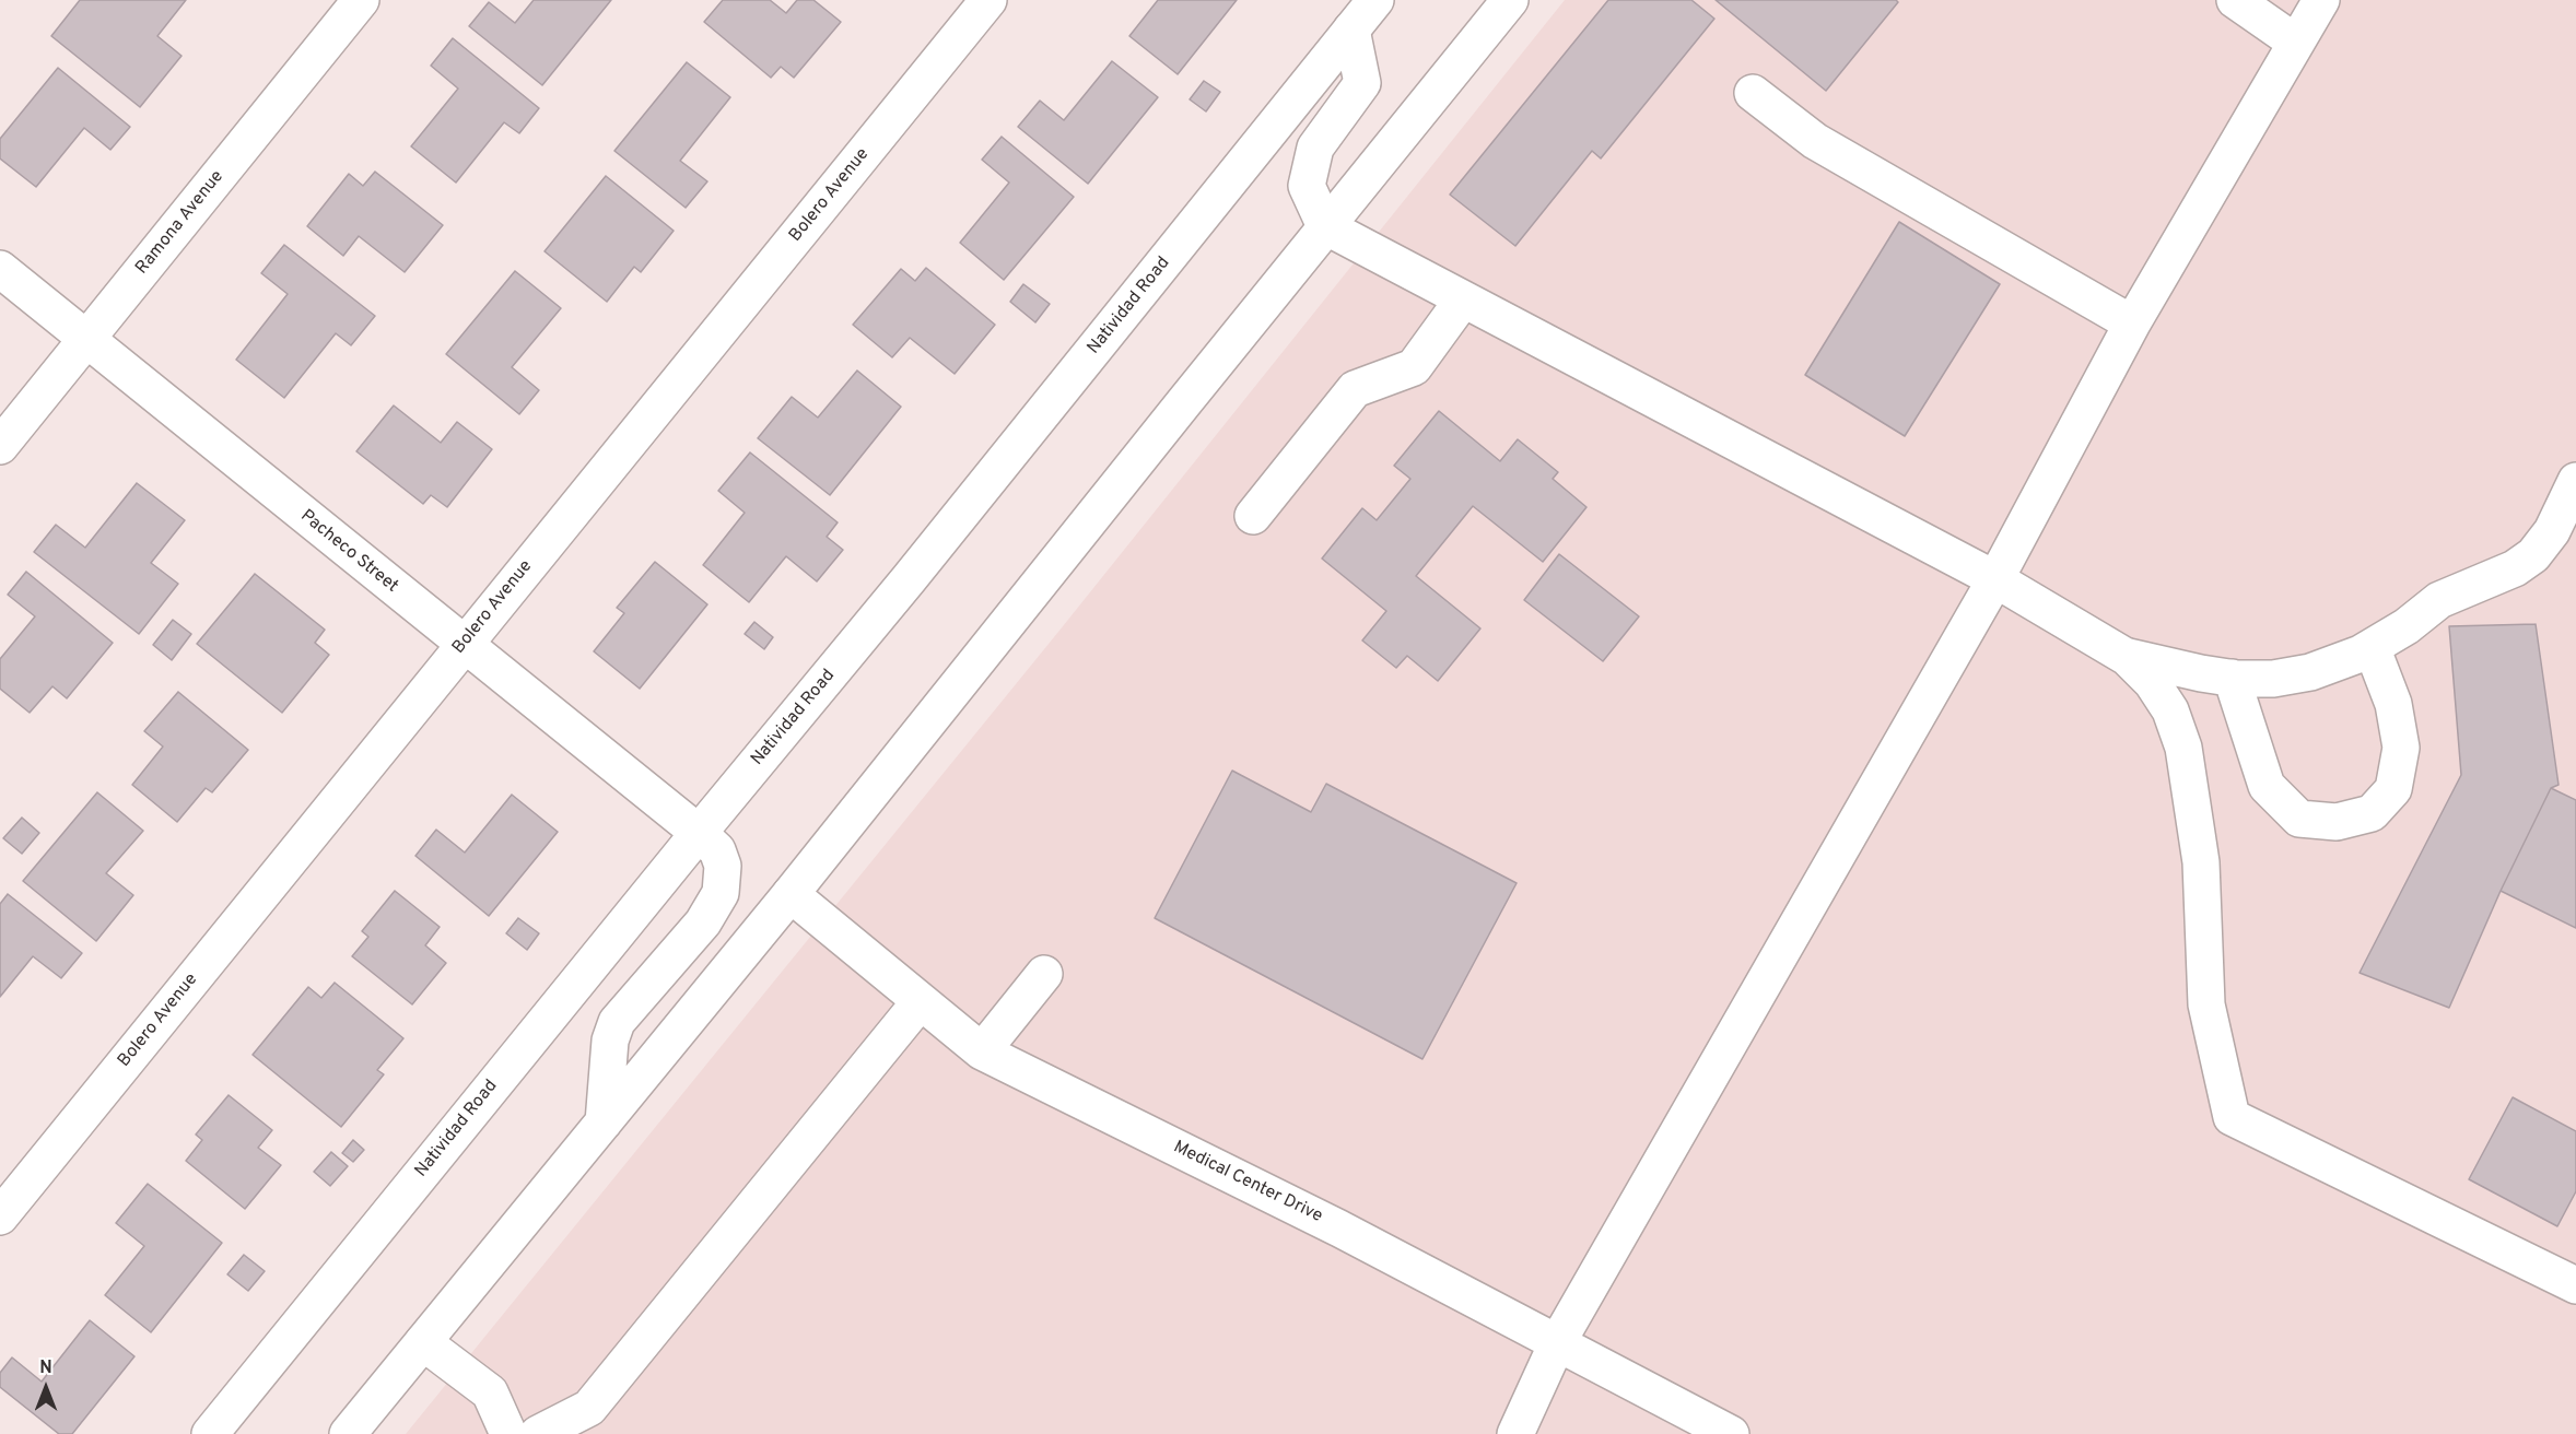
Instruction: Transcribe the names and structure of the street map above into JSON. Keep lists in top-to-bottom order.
{
  "streets": {
    "street": [
      "Bolero Avenue",
      "Ramona Avenue",
      "Natividad Road",
      "Pacheco Street",
      "Medical Center Drive"
    ]
  },
  "crossings": [
    ["Bolero Avenue", "Pacheco Street"],
    ["Ramona Avenue", "Pacheco Street"],
    ["Natividad Road", "Pacheco Street"]
  ],
  "north": "top"
}
